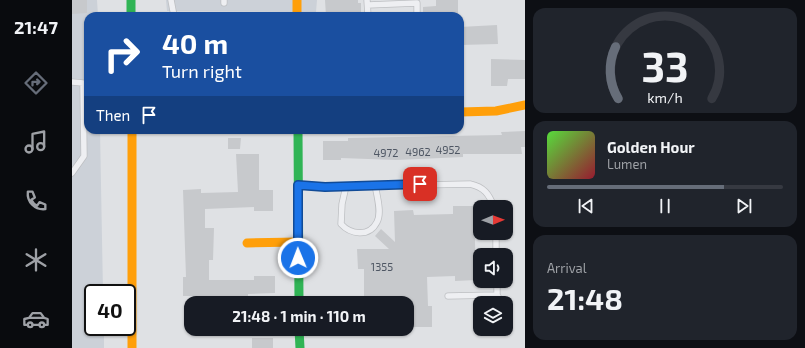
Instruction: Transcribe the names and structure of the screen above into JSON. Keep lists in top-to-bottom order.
{
  "house_numbers": [
    "4952",
    "4962",
    "4972",
    "1355"
  ],
  "north": "right",
  "page": {
    "tabs": "21:47",
    "turn": ["40 m", "Turn right"],
    "then": "Then",
    "song": ["Golden Hour", "Lumen"],
    "tile": ["Arrival", "21:48"],
    "limit": "40",
    "trip": "21:48 · 1 min · 110 m",
    "gauge": ["33", "km/h"]
  }
}
